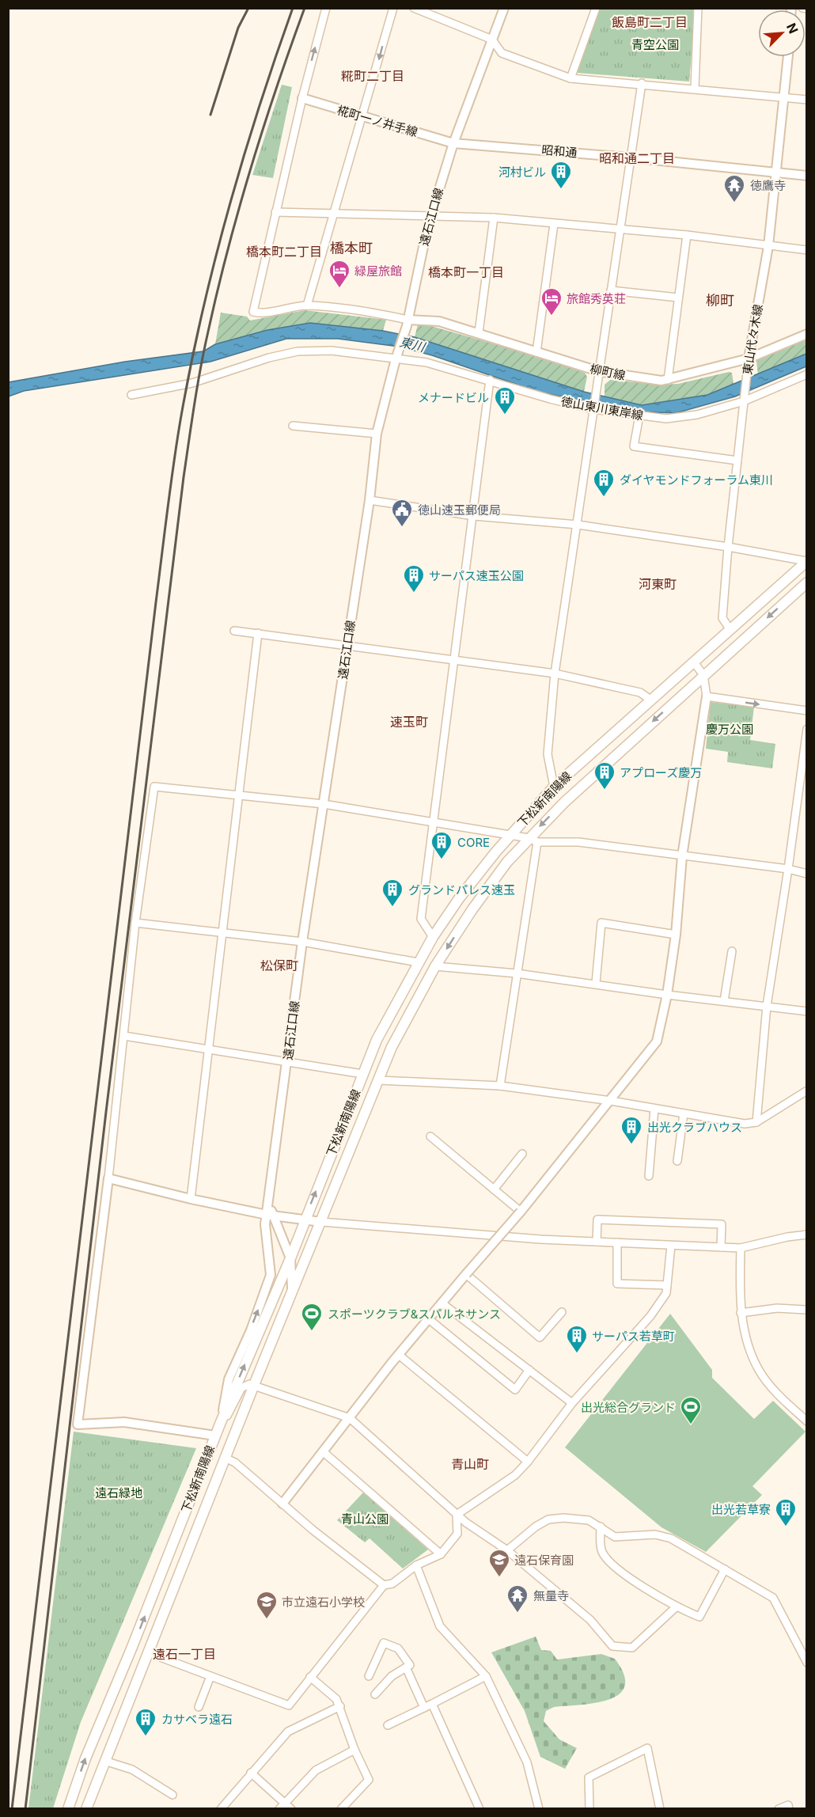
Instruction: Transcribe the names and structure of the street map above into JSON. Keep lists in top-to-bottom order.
{
  "streets": {
    "main road": ["下松新南陽線"],
    "street": [
      "椛町一ノ井手線",
      "昭和通",
      "遠石江口線",
      "東山代々木線",
      "柳町線",
      "徳山東川東岸線"
    ]
  },
  "crossings": [
    ["椛町一ノ井手線", "昭和通"],
    ["椛町一ノ井手線", "遠石江口線"],
    ["昭和通", "遠石江口線"],
    ["昭和通", "東山代々木線"],
    ["遠石江口線", "柳町線"],
    ["遠石江口線", "徳山東川東岸線"],
    ["遠石江口線", "下松新南陽線"],
    ["東山代々木線", "柳町線"],
    ["東山代々木線", "徳山東川東岸線"],
    ["東山代々木線", "下松新南陽線"]
  ],
  "districts": [
    "飯島町二丁目",
    "糀町二丁目",
    "昭和通二丁目",
    "橋本町",
    "橋本町二丁目",
    "橋本町一丁目",
    "柳町",
    "河東町",
    "速玉町",
    "松保町",
    "青山町",
    "遠石一丁目"
  ],
  "water": ["東川"],
  "parks": [
    "青空公園",
    "慶万公園",
    "遠石緑地",
    "青山公園"
  ],
  "places": {
    "building": [
      "河村ビル",
      "メナードビル",
      "ダイヤモンドフォーラム東川",
      "サーパス速玉公園",
      "アプローズ慶万",
      "CORE",
      "グランドパレス速玉",
      "出光クラブハウス",
      "サーパス若草町",
      "出光若草寮",
      "カサベラ遠石"
    ],
    "temple": ["徳鷹寺", "無量寺"],
    "hotel": ["緑屋旅館", "旅館秀英荘"],
    "public building": ["徳山速玉郵便局"],
    "sports": ["スポーツクラブ&スパルネサンス", "出光総合グランド"],
    "school or university": ["遠石保育園", "市立遠石小学校"]
  },
  "north": "top right"
}
